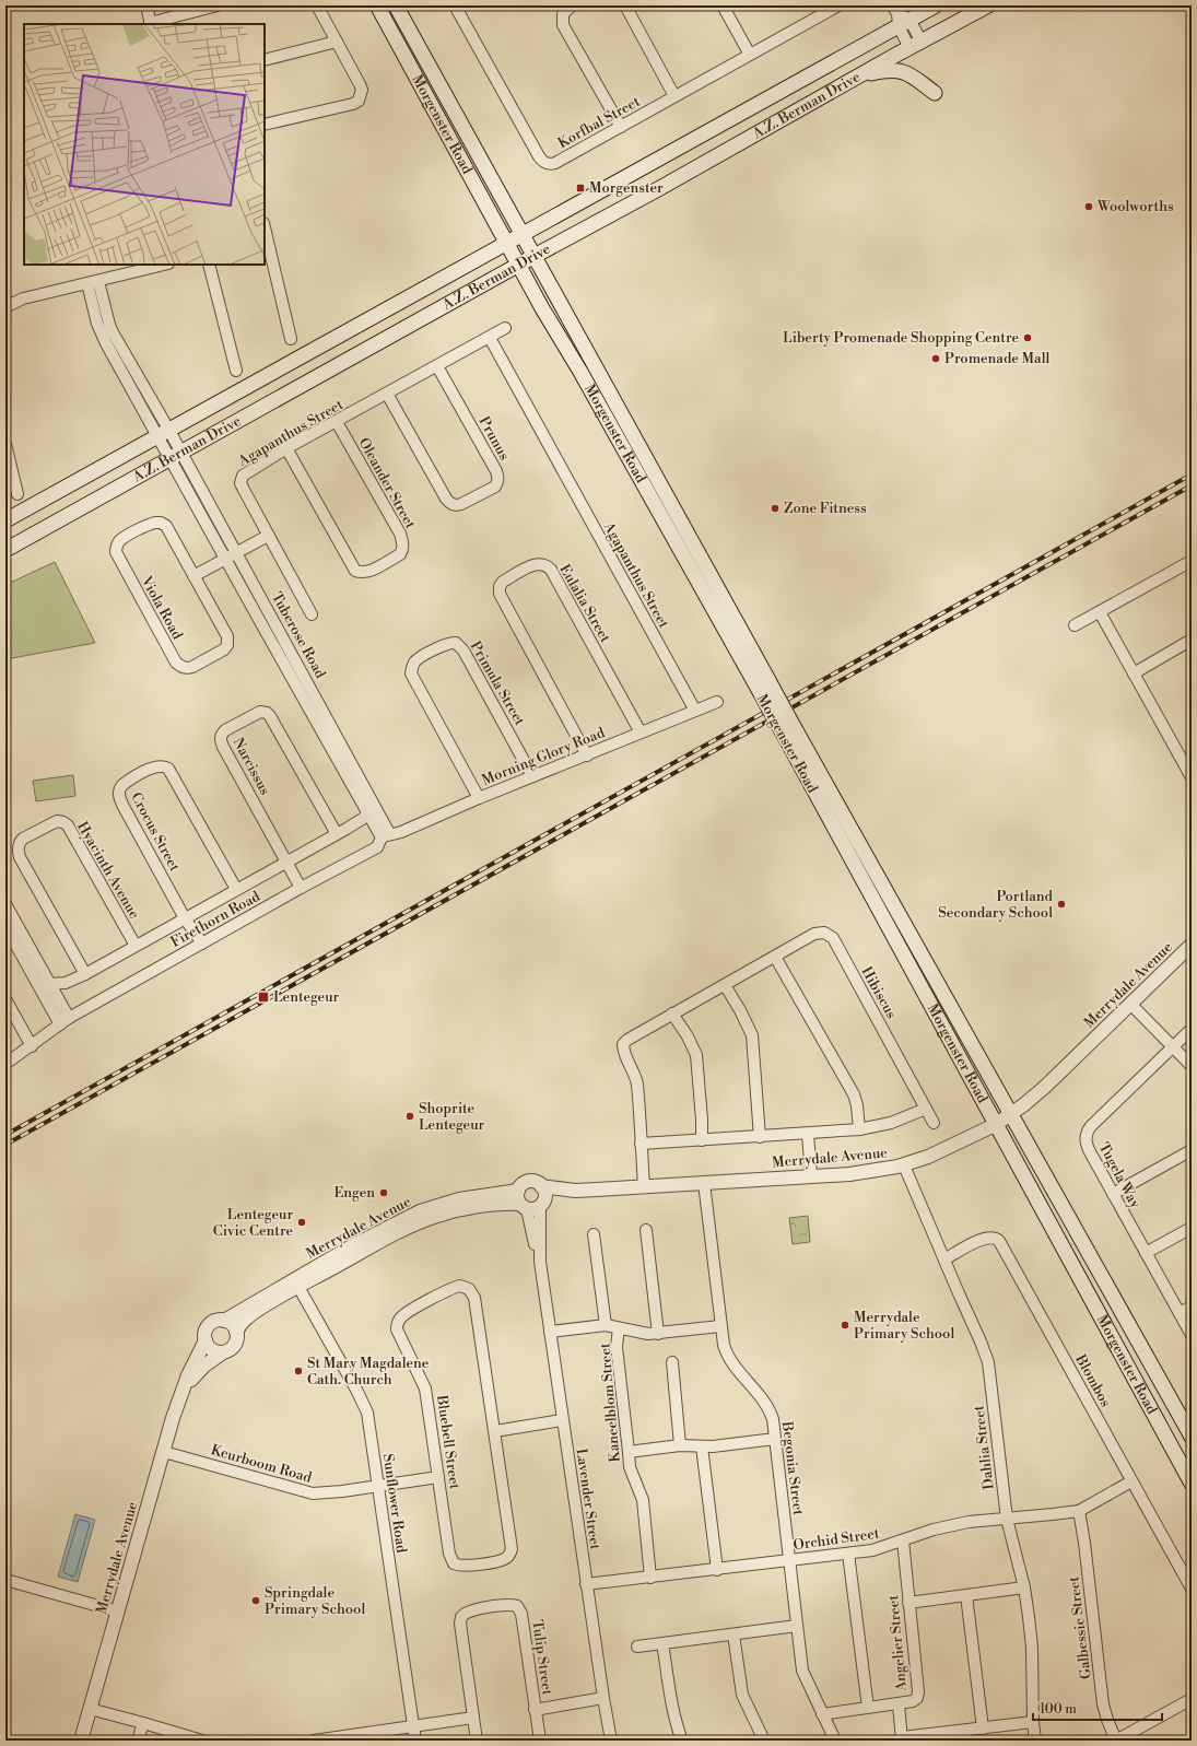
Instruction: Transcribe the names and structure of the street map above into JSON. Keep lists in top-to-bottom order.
{
  "streets": {
    "main road": ["A.Z. Berman Drive", "Morgenster Road"],
    "street": [
      "Korfbal Street",
      "Agapanthus Street",
      "Prunus",
      "Oleander Street",
      "Eulalia Street",
      "Viola Road",
      "Tuberose Road",
      "Primula Street",
      "Morning Glory Road",
      "Narcissus",
      "Crocus Street",
      "Hyacinth Avenue",
      "Firethorn Road",
      "Merrydale Avenue",
      "Hibiscus",
      "Tugela Way",
      "Blombos",
      "Kaneelblom Street",
      "Bluebell Street",
      "Dahlia Street",
      "Keurboom Road",
      "Begonia Street",
      "Lavender Street",
      "Sunflower Road",
      "Orchid Street",
      "Galbessie Street",
      "Angelier Street",
      "Tulip Street"
    ]
  },
  "crossings": [
    ["A.Z. Berman Drive", "Morgenster Road"],
    ["A.Z. Berman Drive", "Tuberose Road"],
    ["Morgenster Road", "Merrydale Avenue"],
    ["Agapanthus Street", "Prunus"],
    ["Agapanthus Street", "Oleander Street"],
    ["Agapanthus Street", "Morning Glory Road"],
    ["Eulalia Street", "Morning Glory Road"],
    ["Tuberose Road", "Morning Glory Road"],
    ["Tuberose Road", "Firethorn Road"],
    ["Primula Street", "Morning Glory Road"],
    ["Morning Glory Road", "Firethorn Road"],
    ["Narcissus", "Firethorn Road"],
    ["Crocus Street", "Firethorn Road"],
    ["Hyacinth Avenue", "Firethorn Road"],
    ["Merrydale Avenue", "Hibiscus"],
    ["Merrydale Avenue", "Dahlia Street"],
    ["Merrydale Avenue", "Keurboom Road"],
    ["Merrydale Avenue", "Begonia Street"],
    ["Merrydale Avenue", "Lavender Street"],
    ["Merrydale Avenue", "Sunflower Road"],
    ["Blombos", "Dahlia Street"],
    ["Blombos", "Orchid Street"],
    ["Kaneelblom Street", "Orchid Street"],
    ["Bluebell Street", "Keurboom Road"],
    ["Dahlia Street", "Orchid Street"],
    ["Keurboom Road", "Sunflower Road"],
    ["Begonia Street", "Orchid Street"],
    ["Begonia Street", "Angelier Street"],
    ["Lavender Street", "Orchid Street"],
    ["Orchid Street", "Galbessie Street"],
    ["Orchid Street", "Angelier Street"]
  ],
  "places": {
    "transit": ["Morgenster", "Lentegeur"],
    "other": [
      "Woolworths",
      "Liberty Promenade Shopping Centre",
      "Promenade Mall",
      "Zone Fitness",
      "Portland Secondary School",
      "Shoprite Lentegeur",
      "Engen",
      "Lentegeur Civic Centre",
      "Merrydale Primary School",
      "St Mary Magdalene Cath. Church",
      "Springdale Primary School"
    ]
  },
  "scale_bar": "100 m"
}
